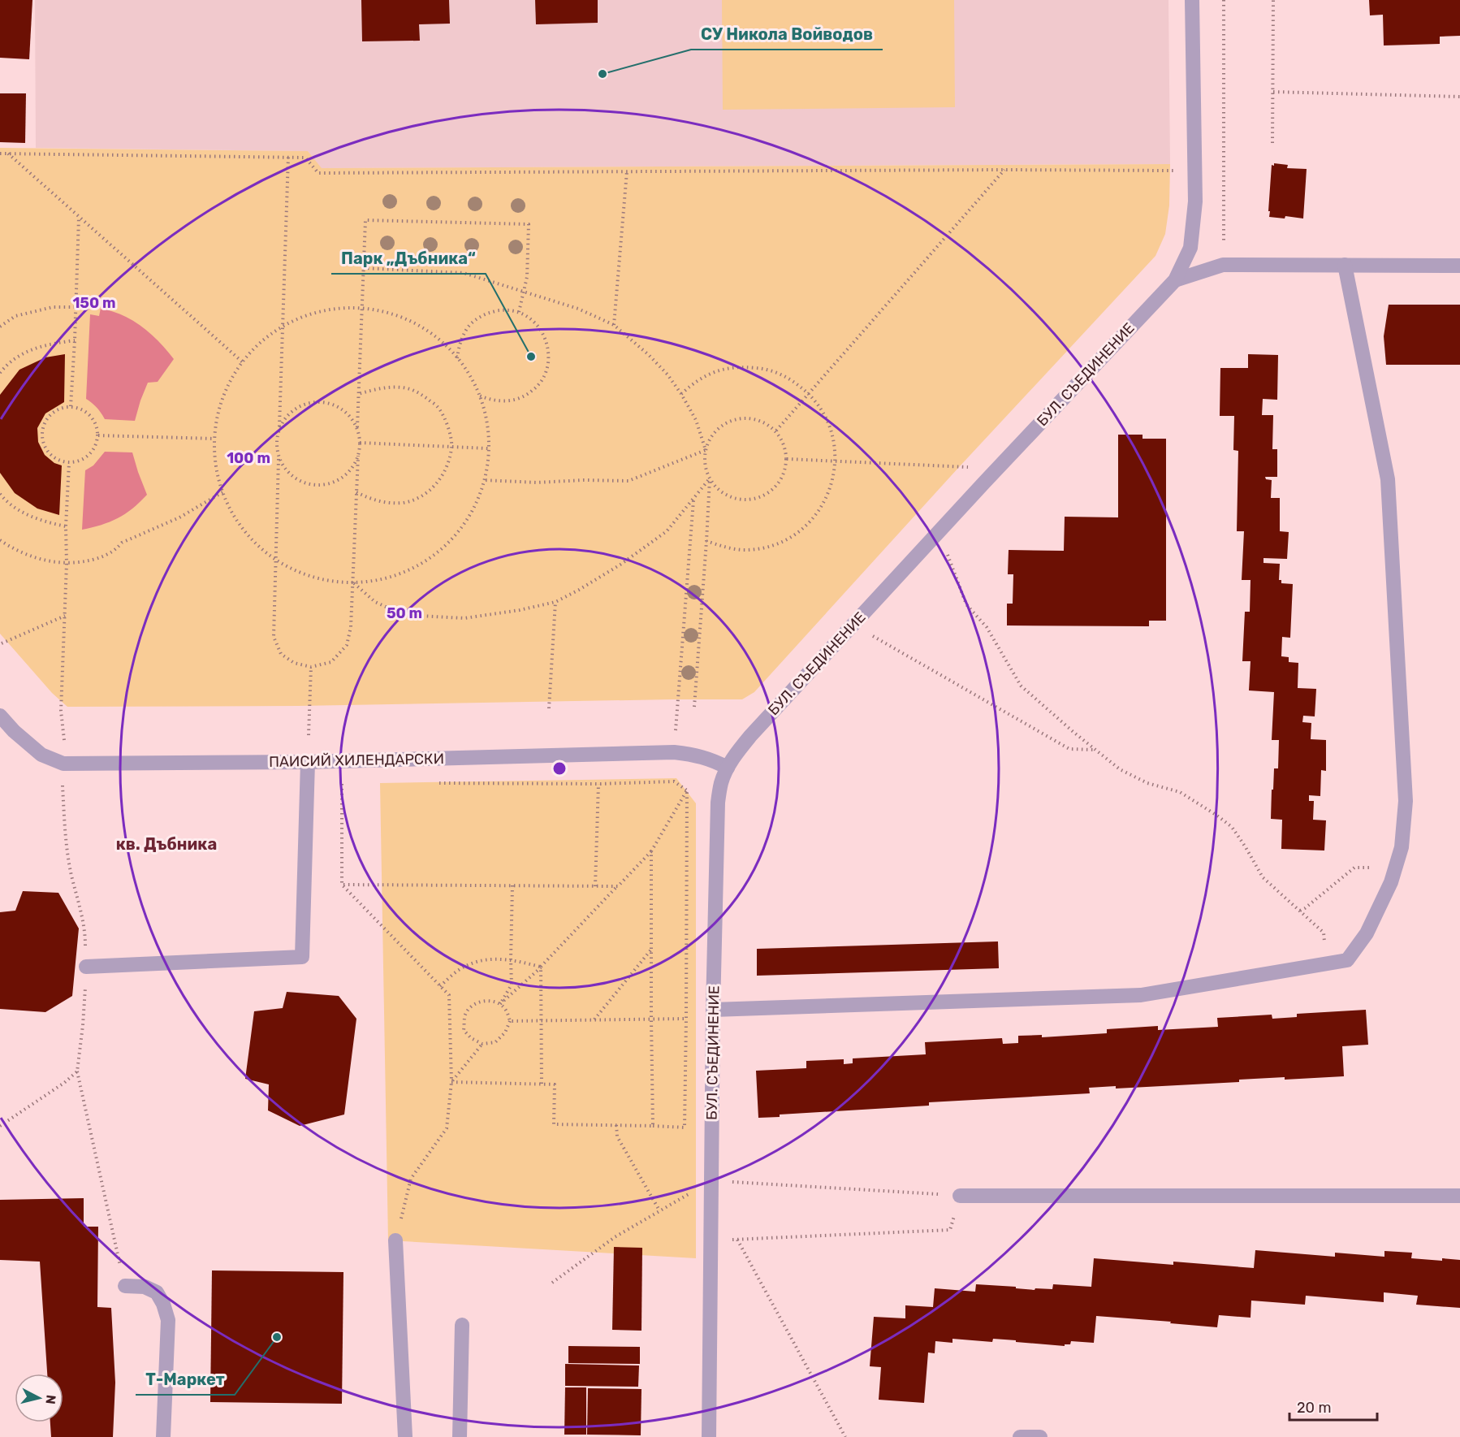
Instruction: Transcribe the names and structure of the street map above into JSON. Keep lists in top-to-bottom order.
{
  "streets": {
    "street": ["БУЛ. СЪЕДИНЕНИЕ", "ПАИСИЙ ХИЛЕНДАРСКИ"]
  },
  "crossings": [
    ["БУЛ. СЪЕДИНЕНИЕ", "ПАИСИЙ ХИЛЕНДАРСКИ"]
  ],
  "districts": ["кв. Дъбника"],
  "places": ["СУ Никола Войводов", "Парк „Дъбника“", "Т-Маркет"],
  "scale_bar": "20 m",
  "north": "right",
  "rings": ["150 m", "100 m", "50 m"]
}
